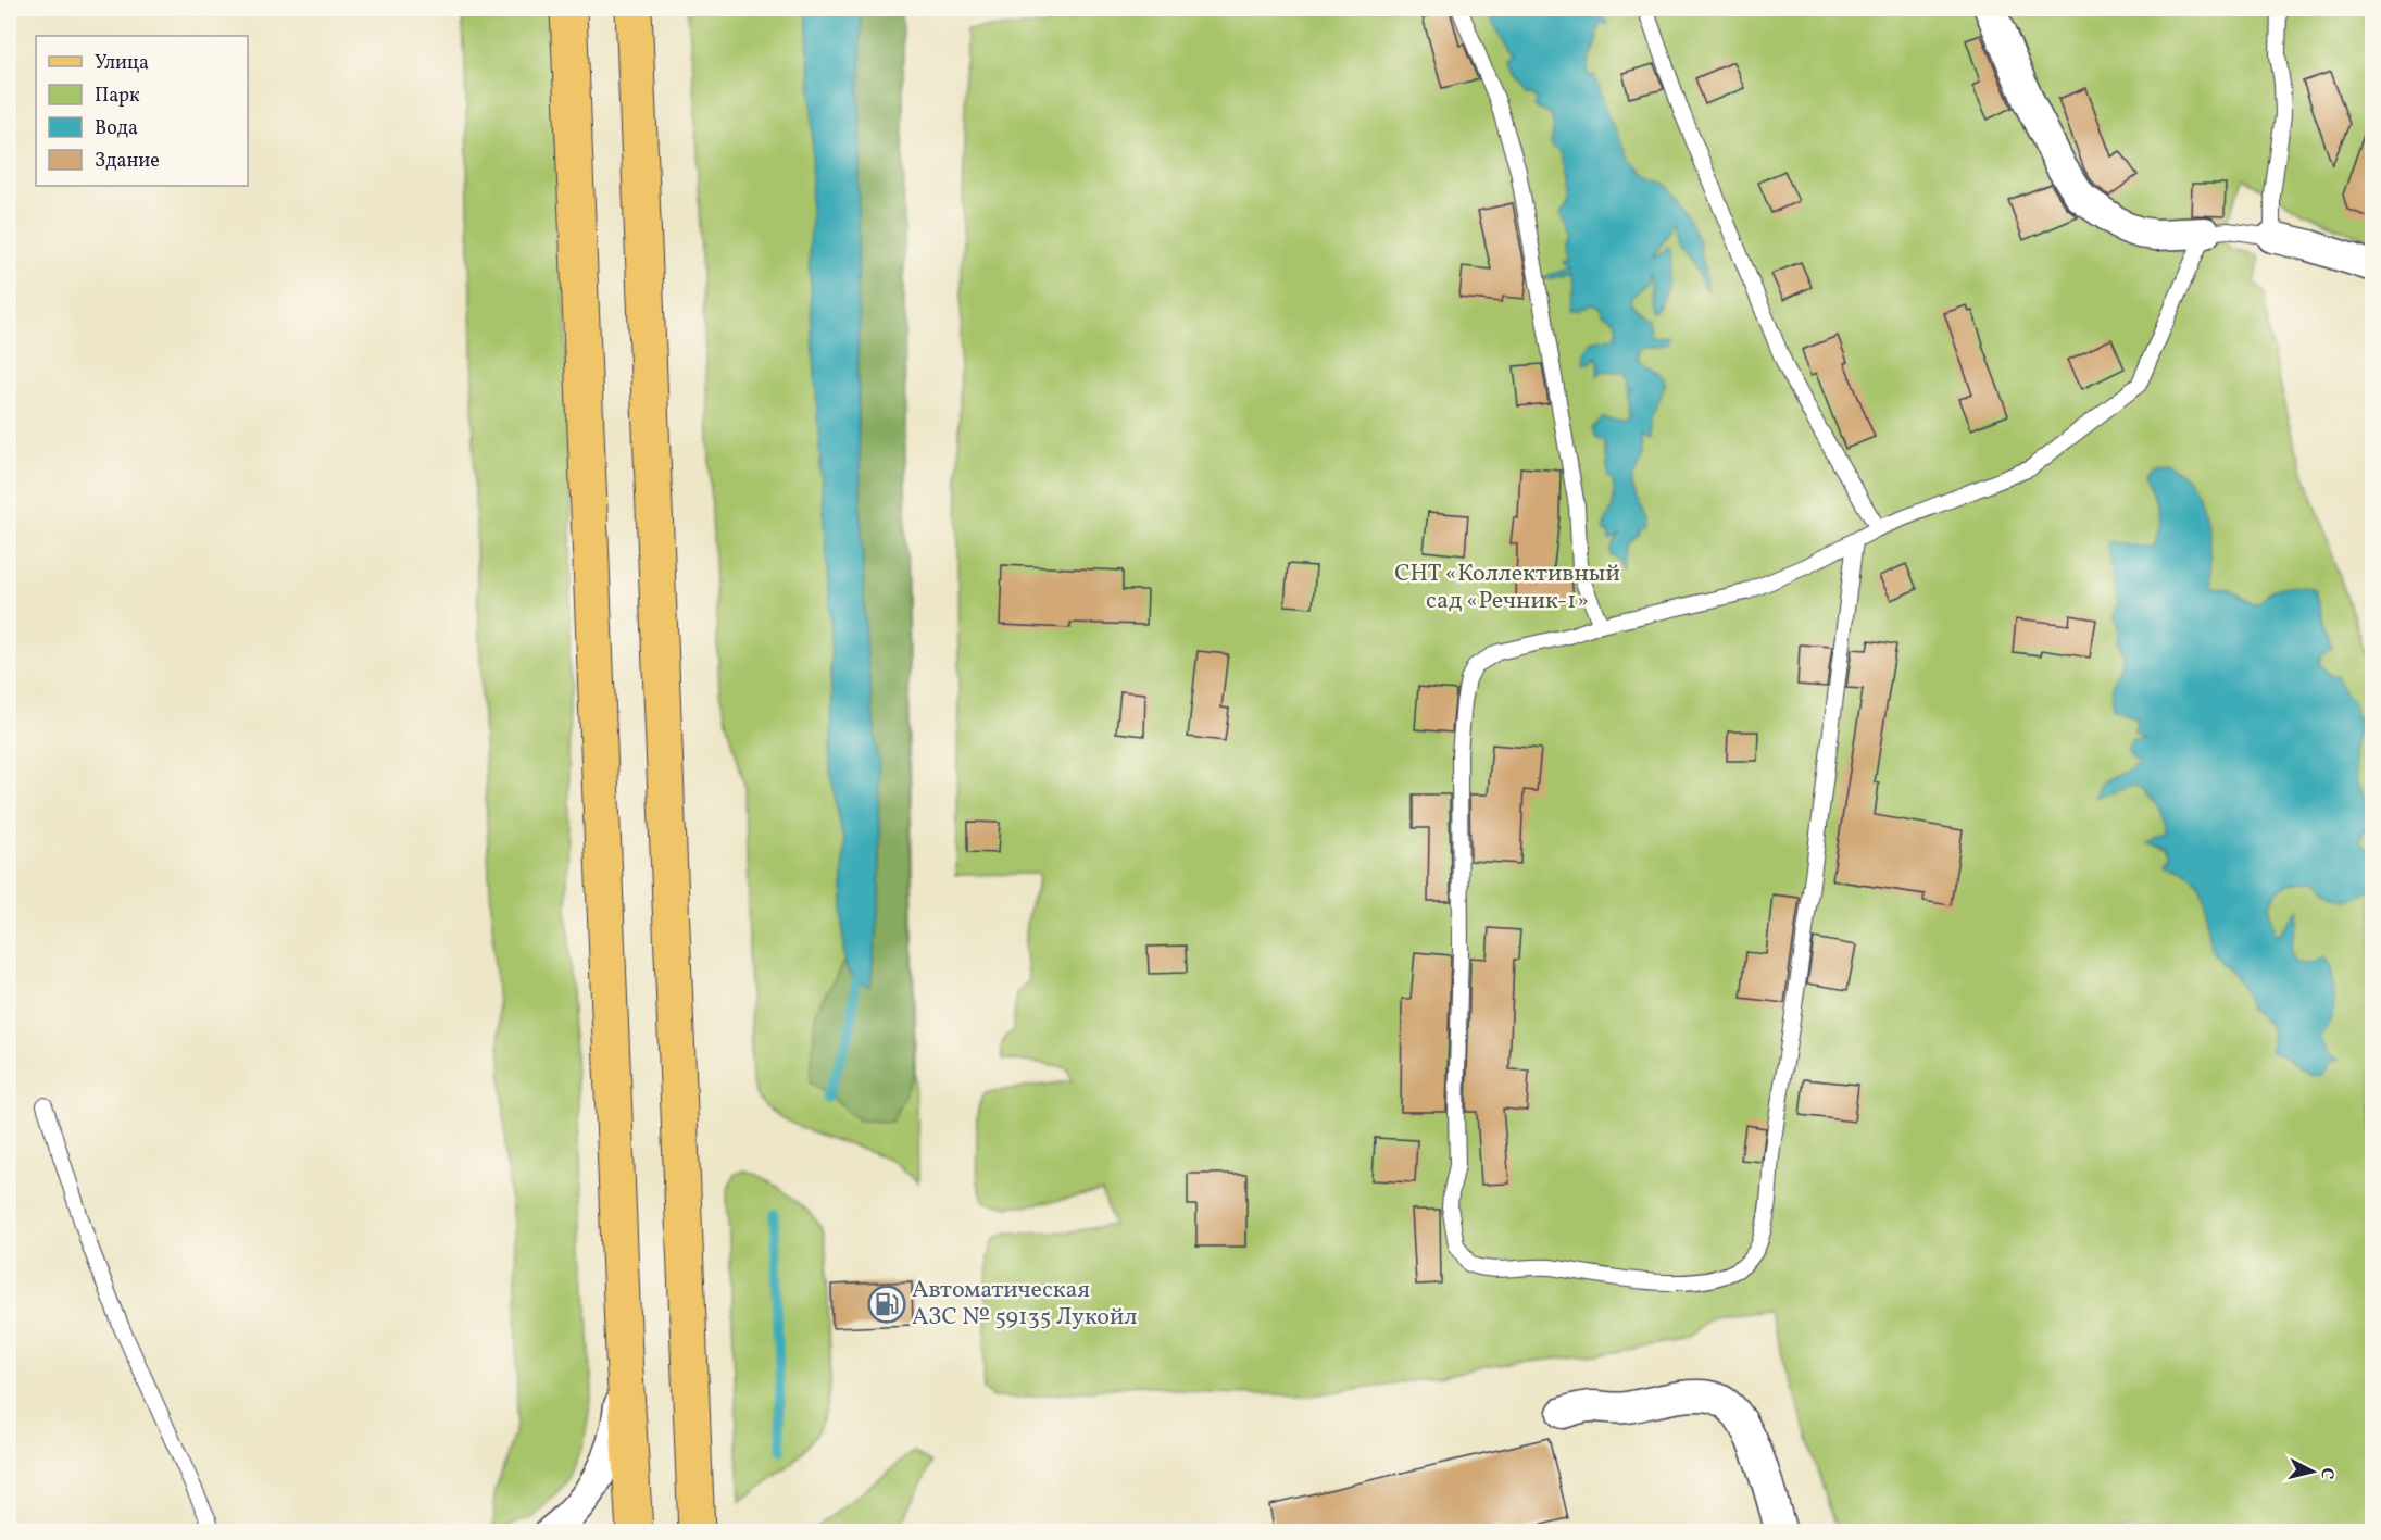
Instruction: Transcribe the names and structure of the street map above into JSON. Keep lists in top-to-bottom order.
{
  "parks": ["СНТ «Коллективный сад «Речник-1»"],
  "places": {
    "fuel station": ["Автоматическая АЗС № 59135 Лукойл"]
  },
  "legend": [
    "Улица",
    "Парк",
    "Вода",
    "Здание"
  ],
  "north": "right"
}
